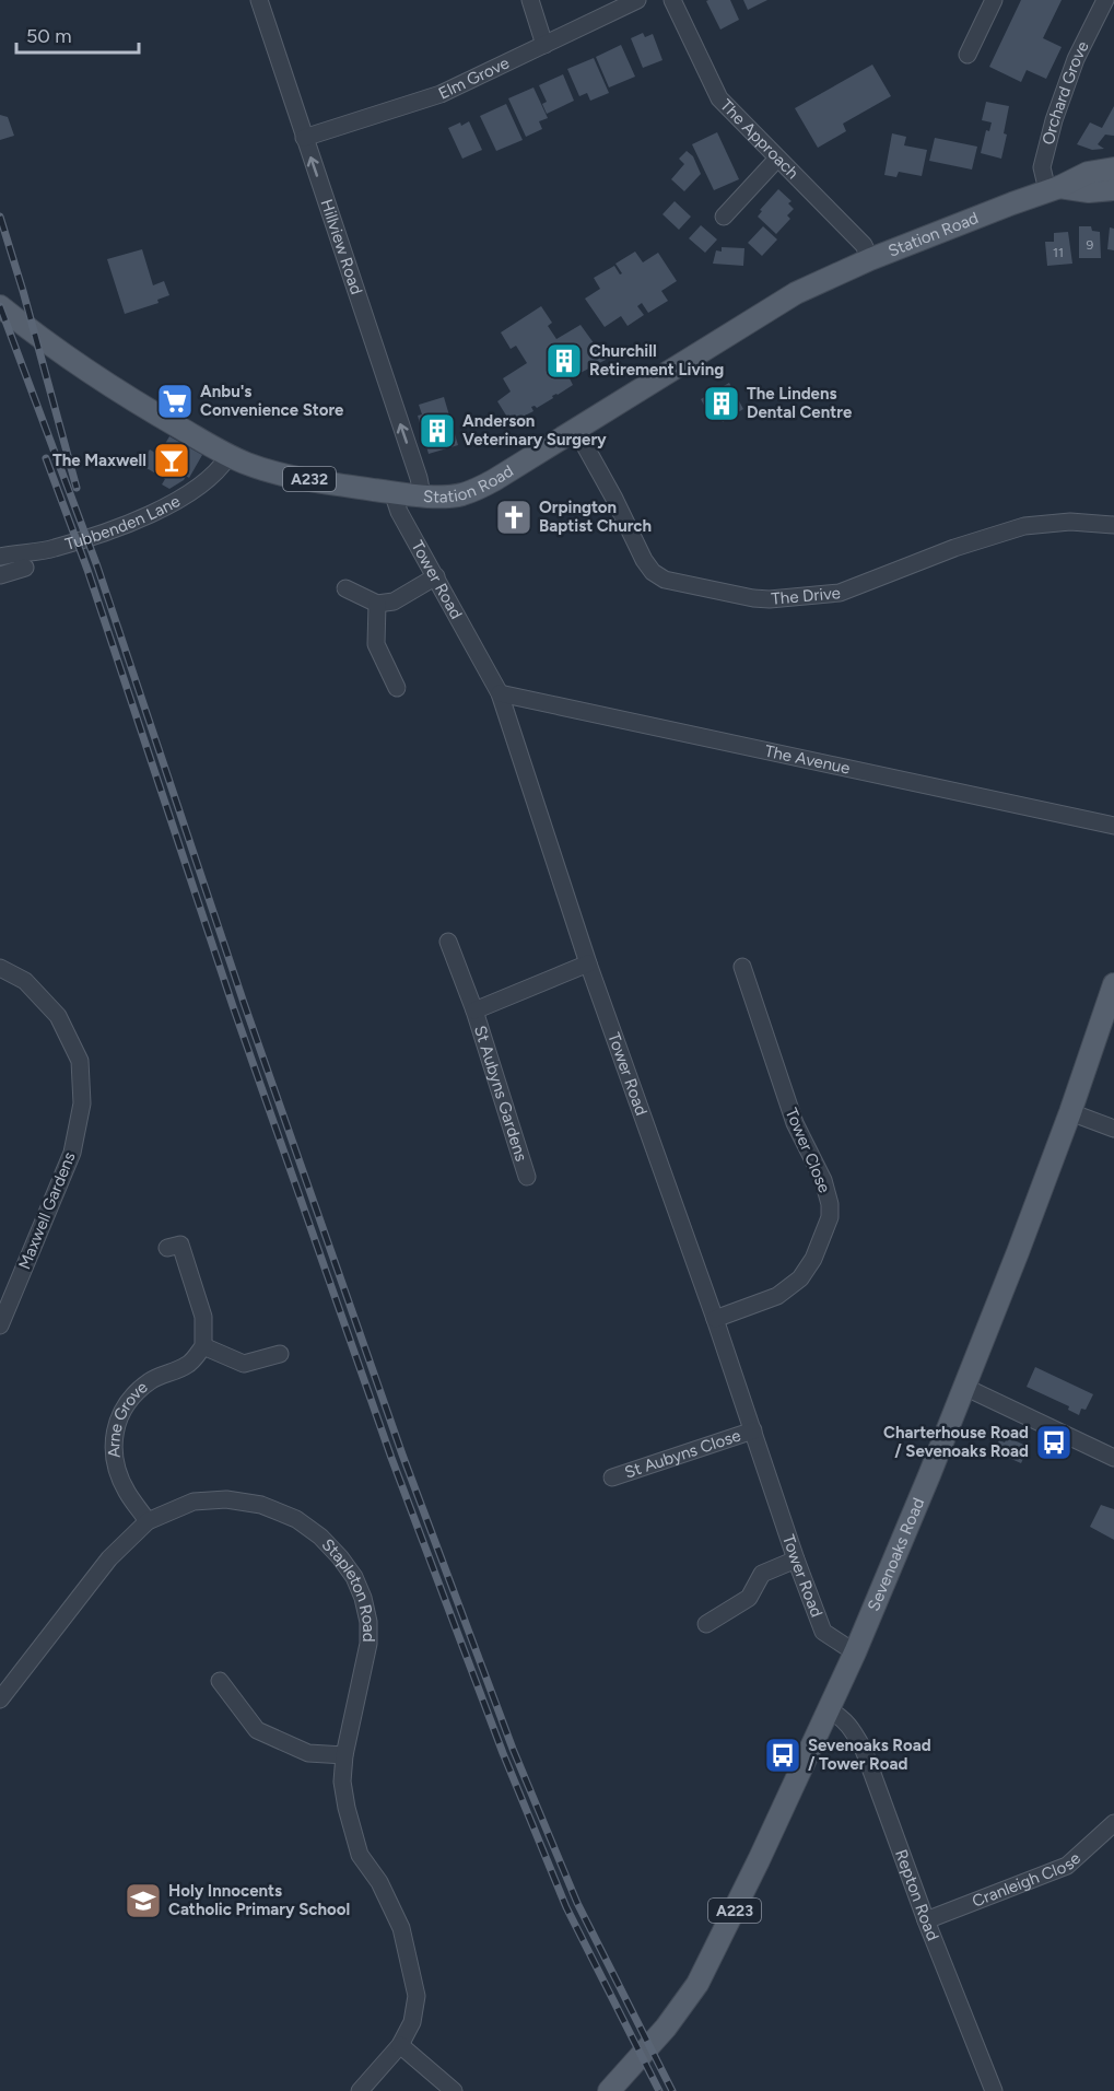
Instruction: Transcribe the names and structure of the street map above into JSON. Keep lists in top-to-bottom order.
{
  "streets": {
    "main road": [
      "Station Road",
      "A232",
      "Sevenoaks Road",
      "A223"
    ],
    "street": [
      "Elm Grove",
      "Orchard Grove",
      "The Approach",
      "Hillview Road",
      "Tubbenden Lane",
      "Tower Road",
      "The Drive",
      "The Avenue",
      "St Aubyns Gardens",
      "Tower Close",
      "Maxwell Gardens",
      "Arne Grove",
      "St Aubyns Close",
      "Stapleton Road",
      "Cranleigh Close",
      "Repton Road"
    ]
  },
  "crossings": [
    ["Elm Grove", "Hillview Road"],
    ["Orchard Grove", "Station Road"],
    ["The Approach", "Station Road"],
    ["Station Road", "Hillview Road"],
    ["Station Road", "Tubbenden Lane"],
    ["Station Road", "Tower Road"],
    ["Station Road", "The Drive"],
    ["Tower Road", "The Avenue"],
    ["Tower Road", "St Aubyns Gardens"],
    ["Tower Road", "Tower Close"],
    ["Tower Road", "St Aubyns Close"],
    ["Tower Road", "Sevenoaks Road"],
    ["Arne Grove", "Stapleton Road"],
    ["Sevenoaks Road", "Repton Road"],
    ["Cranleigh Close", "Repton Road"]
  ],
  "one_way": ["Hillview Road"],
  "places": {
    "building": ["Churchill Retirement Living", "The Lindens Dental Centre", "Anderson Veterinary Surgery"],
    "supermarket": ["Anbu's Convenience Store"],
    "bar": ["The Maxwell"],
    "church": ["Orpington Baptist Church"],
    "bus stop": ["Charterhouse Road / Sevenoaks Road", "Sevenoaks Road / Tower Road"],
    "school or university": ["Holy Innocents Catholic Primary School"]
  },
  "house_numbers": ["9", "11"],
  "scale_bar": "50 m"
}
